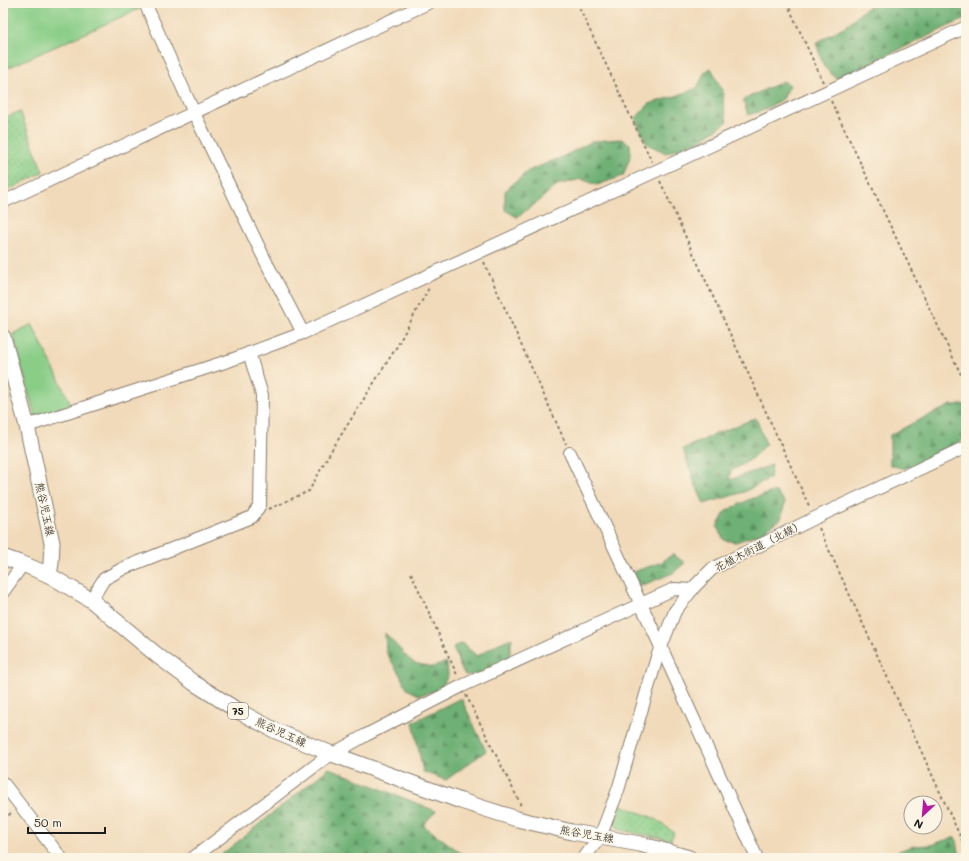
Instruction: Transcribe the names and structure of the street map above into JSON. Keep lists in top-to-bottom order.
{
  "streets": {
    "main road": ["熊谷児玉線", "75"],
    "street": ["花植木街道（北線）"]
  },
  "crossings": [
    ["熊谷児玉線", "花植木街道（北線）"]
  ],
  "scale_bar": "50 m",
  "north": "bottom left"
}
